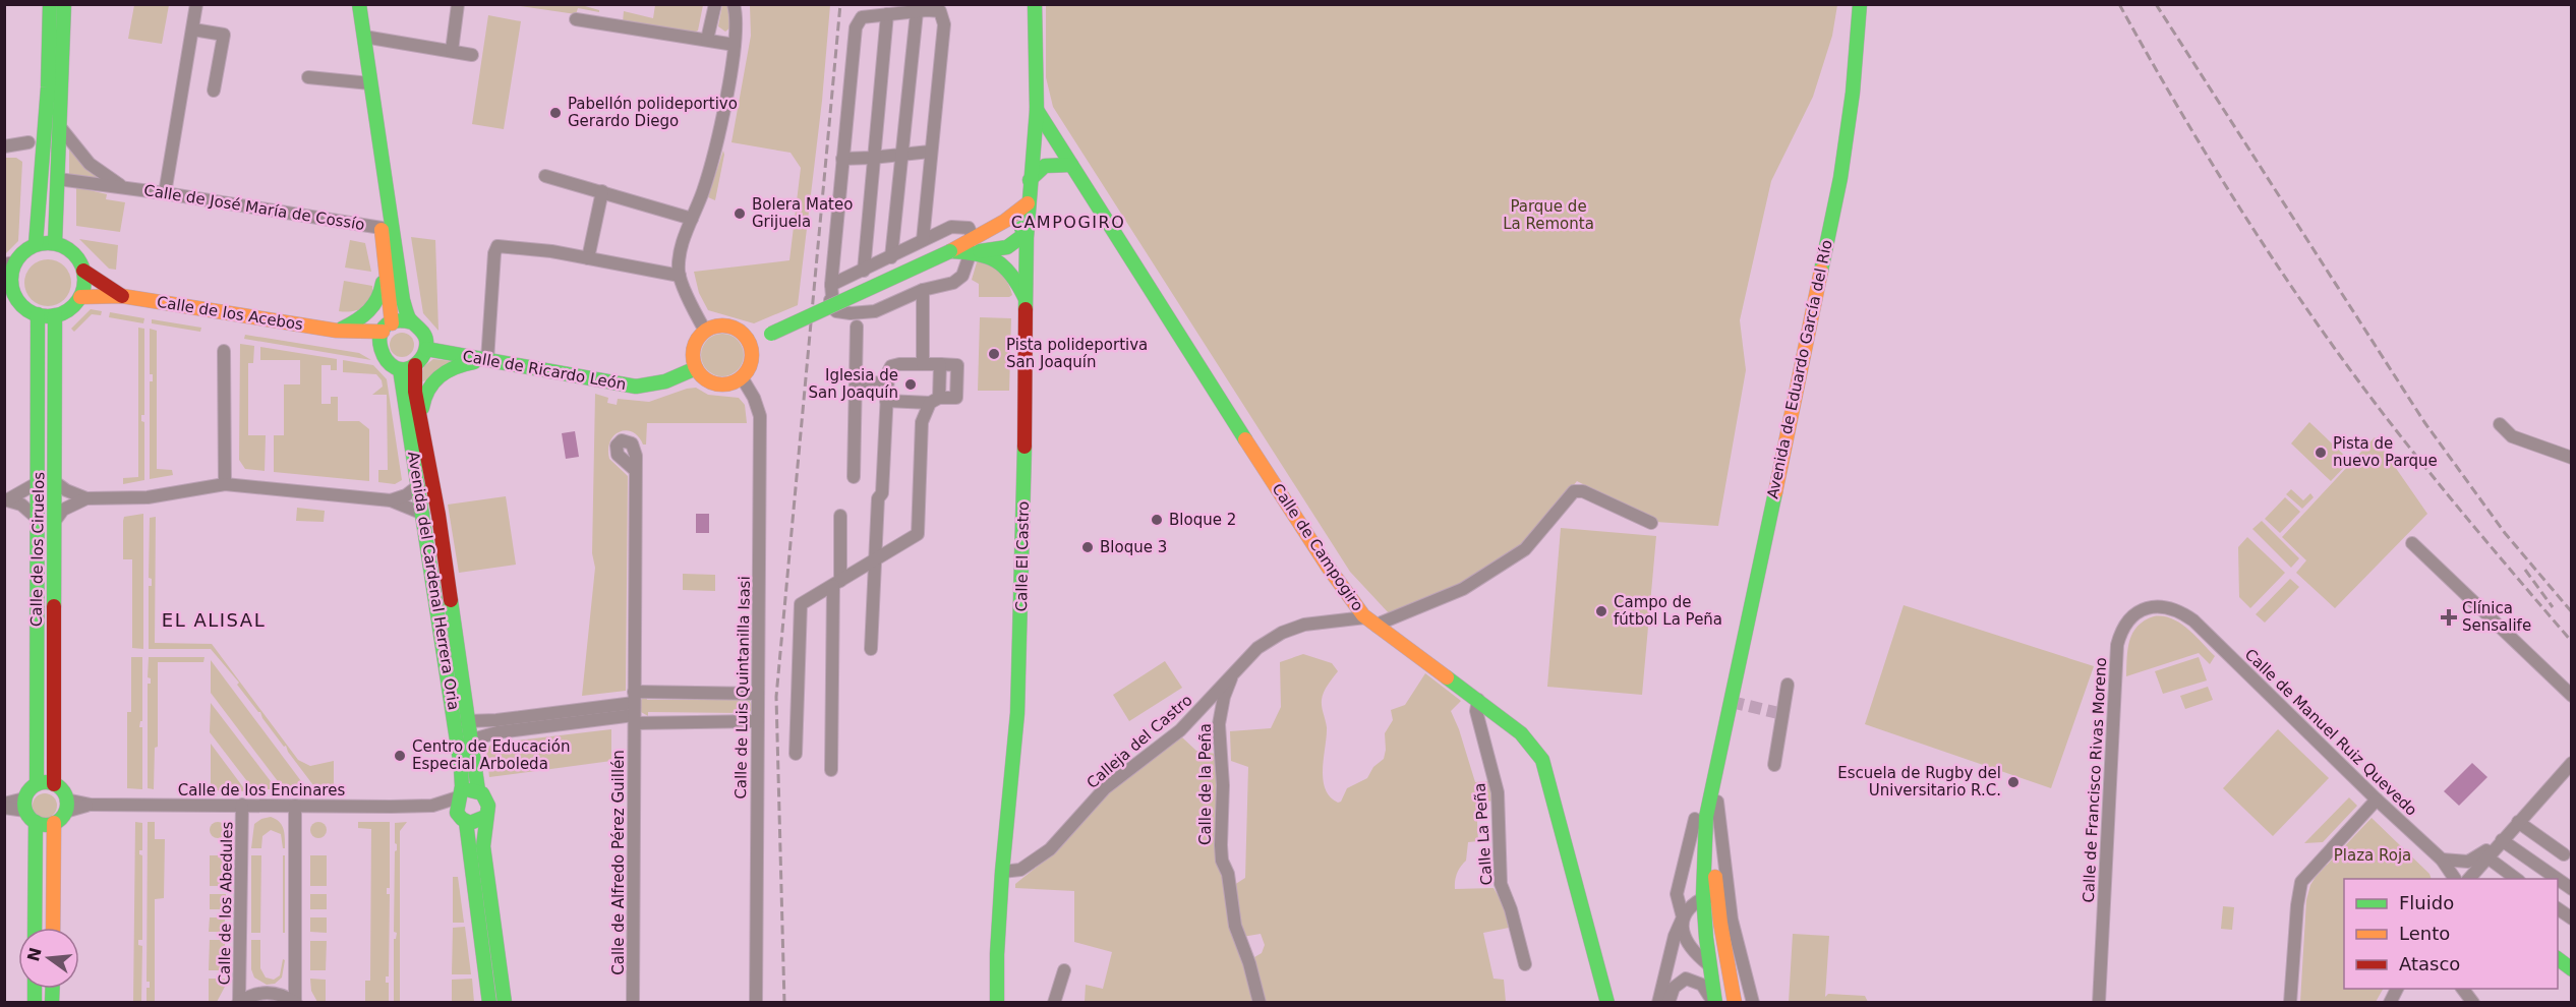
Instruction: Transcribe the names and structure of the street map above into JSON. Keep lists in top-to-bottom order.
{
  "streets": {
    "main road": [
      "Calle de los Acebos",
      "Avenida de Eduardo García del Río",
      "Calle de Ricardo León",
      "Calle de Campogiro",
      "Calle de los Ciruelos",
      "Calle El Castro",
      "Avenida del Cardenal Herrera Oria"
    ],
    "street": [
      "Calle de José María de Cossío",
      "Calle de Luis Quintanilla Isasi",
      "Calle de Manuel Ruiz Quevedo",
      "Calleja del Castro",
      "Calle de Francisco Rivas Moreno",
      "Calle de la Peña",
      "Calle de los Encinares",
      "Calle La Peña",
      "Calle de Alfredo Pérez Guillén",
      "Calle de los Abedules"
    ]
  },
  "crossings": [
    ["Calle de los Acebos", "Calle de Ricardo León"],
    ["Calle de los Acebos", "Calle de los Ciruelos"],
    ["Calle de los Acebos", "Avenida del Cardenal Herrera Oria"],
    ["Calle de Ricardo León", "Avenida del Cardenal Herrera Oria"],
    ["Calle de Ricardo León", "Calle de Luis Quintanilla Isasi"],
    ["Calle de Campogiro", "Calle El Castro"],
    ["Calle de Campogiro", "Calleja del Castro"],
    ["Calle de Campogiro", "Calle La Peña"],
    ["Calle de los Ciruelos", "Calle de los Encinares"],
    ["Calle El Castro", "Calleja del Castro"],
    ["Avenida del Cardenal Herrera Oria", "Calle de los Encinares"],
    ["Calle de Manuel Ruiz Quevedo", "Calle de Francisco Rivas Moreno"],
    ["Calleja del Castro", "Calle de la Peña"],
    ["Calle de los Encinares", "Calle de los Abedules"]
  ],
  "districts": ["CAMPOGIRO", "EL ALISAL"],
  "parks": ["Parque de La Remonta", "Plaza Roja"],
  "places": {
    "other": [
      "Pabellón polideportivo Gerardo Diego",
      "Bolera Mateo Grijuela",
      "Pista polideportiva San Joaquín",
      "Iglesia de San Joaquín",
      "Pista de nuevo Parque",
      "Bloque 2",
      "Bloque 3",
      "Campo de fútbol La Peña",
      "Centro de Educación Especial Arboleda",
      "Escuela de Rugby del Universitario R.C."
    ],
    "health": ["Clínica Sensalife"]
  },
  "legend": ["Fluido", "Lento", "Atasco"],
  "north": "left"
}
